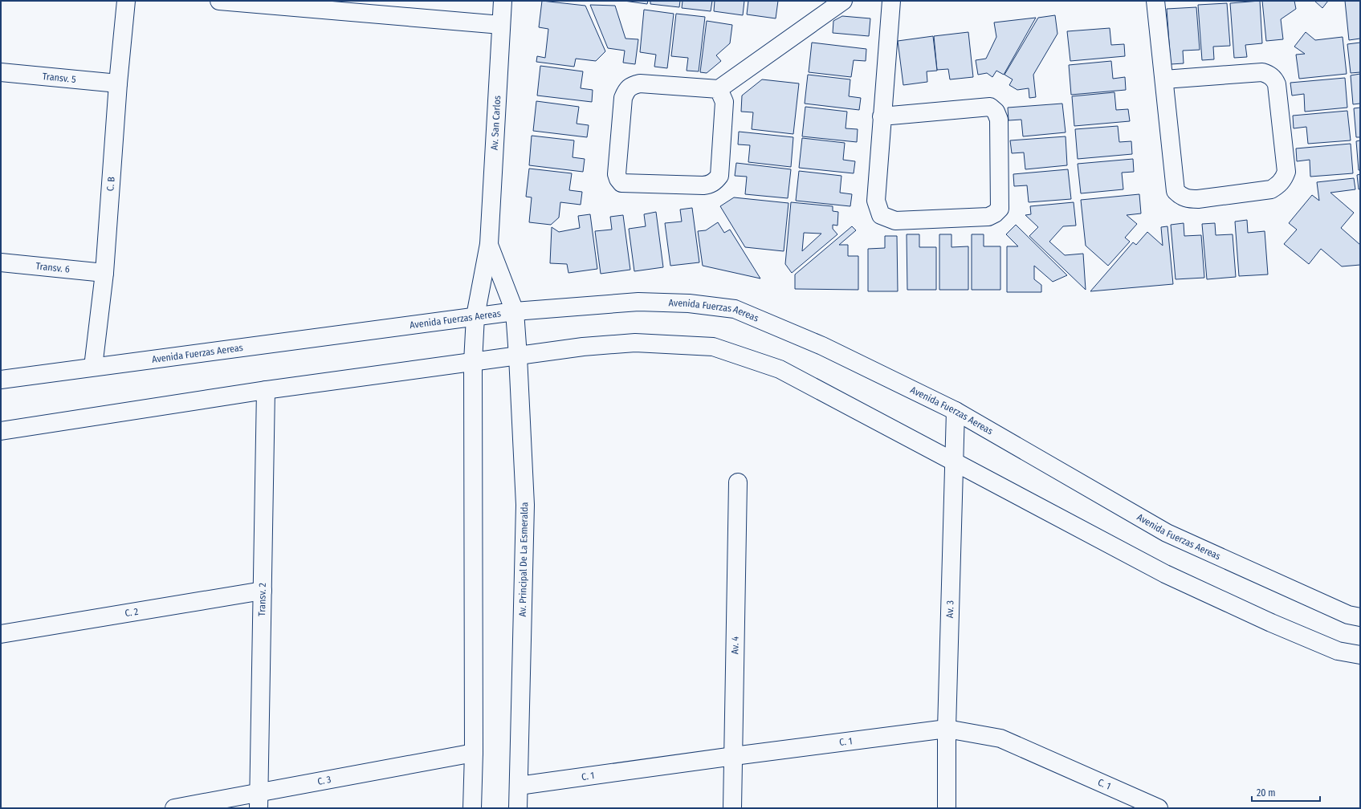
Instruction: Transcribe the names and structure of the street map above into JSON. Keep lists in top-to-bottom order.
{
  "streets": {
    "street": [
      "Transv. 5",
      "Av. San Carlos",
      "C. B",
      "Transv. 6",
      "Avenida Fuerzas Aereas",
      "Av. Principal De La Esmeralda",
      "Transv. 2",
      "Av. 3",
      "C. 2",
      "Av. 4",
      "C. 1",
      "C. 3"
    ]
  },
  "crossings": [
    ["Transv. 5", "C. B"],
    ["Av. San Carlos", "Avenida Fuerzas Aereas"],
    ["Av. San Carlos", "Av. Principal De La Esmeralda"],
    ["C. B", "Transv. 6"],
    ["C. B", "Avenida Fuerzas Aereas"],
    ["Avenida Fuerzas Aereas", "Av. Principal De La Esmeralda"],
    ["Avenida Fuerzas Aereas", "Av. 3"],
    ["Av. Principal De La Esmeralda", "C. 1"],
    ["Transv. 2", "C. 2"],
    ["Transv. 2", "C. 3"],
    ["Av. 3", "C. 1"],
    ["Av. 4", "C. 1"]
  ],
  "scale_bar": "20 m"
}
